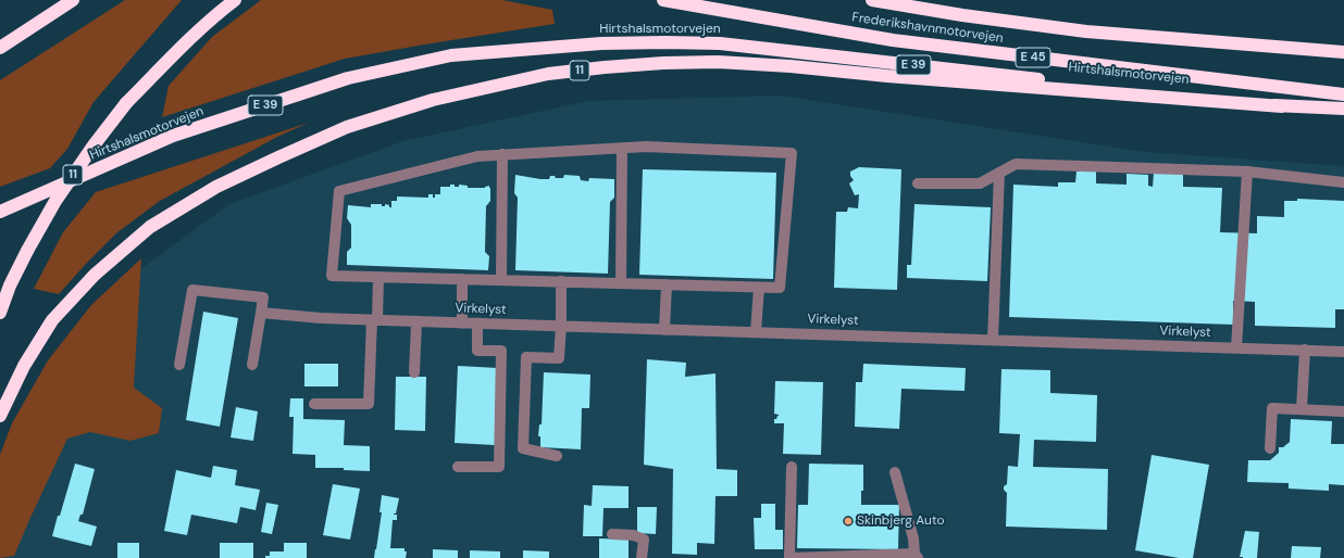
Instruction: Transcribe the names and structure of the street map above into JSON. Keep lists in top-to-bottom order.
{
  "streets": {
    "highway": [
      "Frederikshavnmotorvejen",
      "Hirtshalsmotorvejen",
      "E 45",
      "E 39",
      "11"
    ],
    "street": ["Virkelyst"]
  },
  "crossings": [
    ["Hirtshalsmotorvejen", "11"]
  ],
  "places": ["Skinbjerg Auto"]
}
